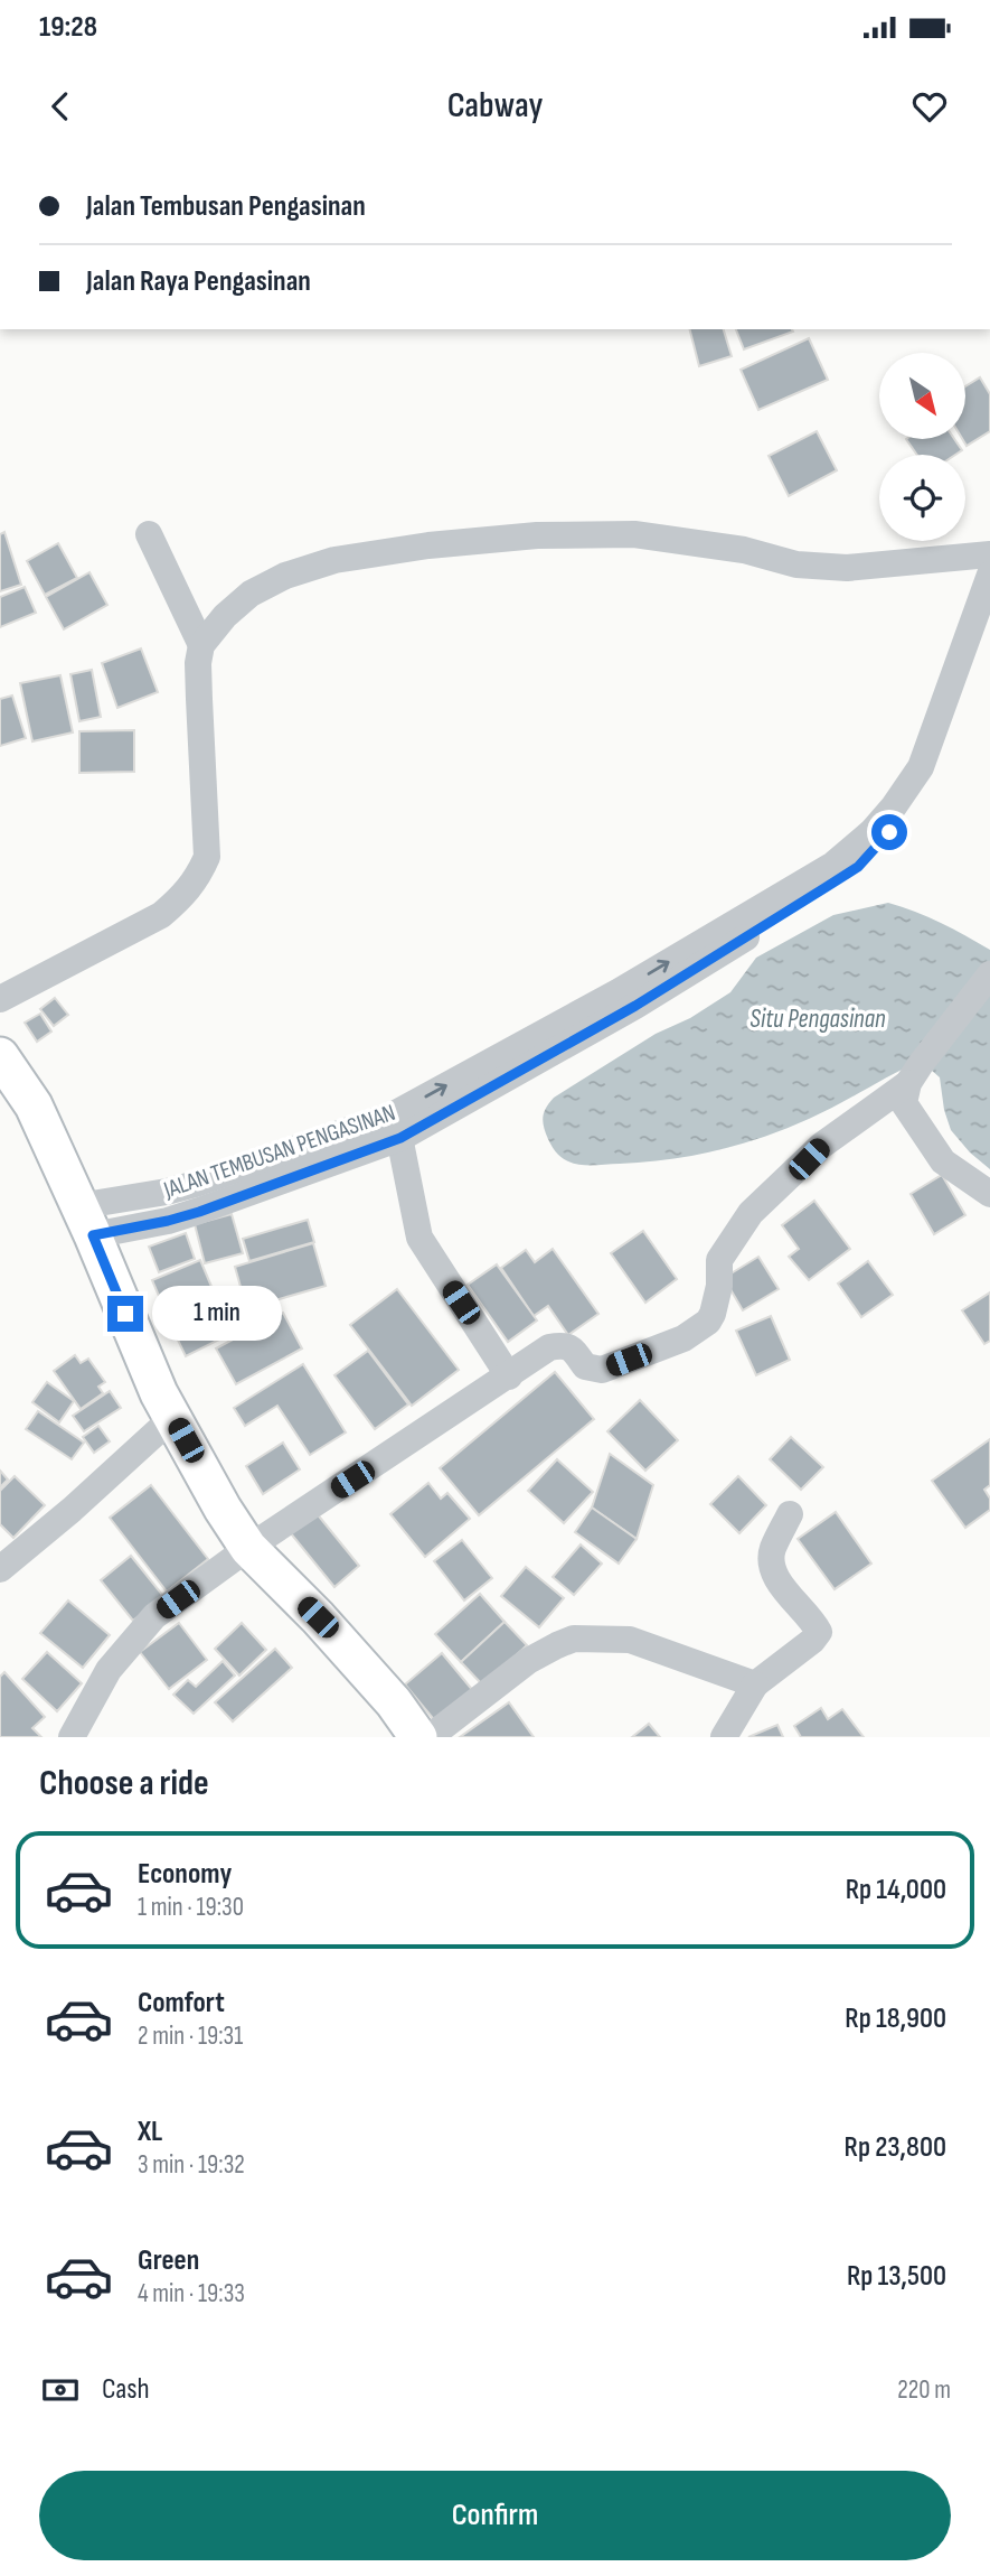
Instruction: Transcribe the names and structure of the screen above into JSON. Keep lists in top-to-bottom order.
{
  "streets": {
    "street": ["JALAN TEMBUSAN PENGASINAN"]
  },
  "water": ["Situ Pengasinan"],
  "north": "bottom right",
  "page": {
    "status": "19:28",
    "header": "Cabway",
    "banner": ["Jalan Tembusan Pengasinan", "Jalan Raya Pengasinan"],
    "bubble": "1 min",
    "heading": "Choose a ride",
    "list": [
      {
        "name": "Economy",
        "note": "1 min · 19:30",
        "value": "Rp 14,000"
      },
      {
        "name": "Comfort",
        "note": "2 min · 19:31",
        "value": "Rp 18,900"
      },
      {
        "name": "XL",
        "note": "3 min · 19:32",
        "value": "Rp 23,800"
      },
      {
        "name": "Green",
        "note": "4 min · 19:33",
        "value": "Rp 13,500"
      }
    ],
    "pay": ["Cash", "220 m"],
    "buttons": "Confirm"
  }
}
